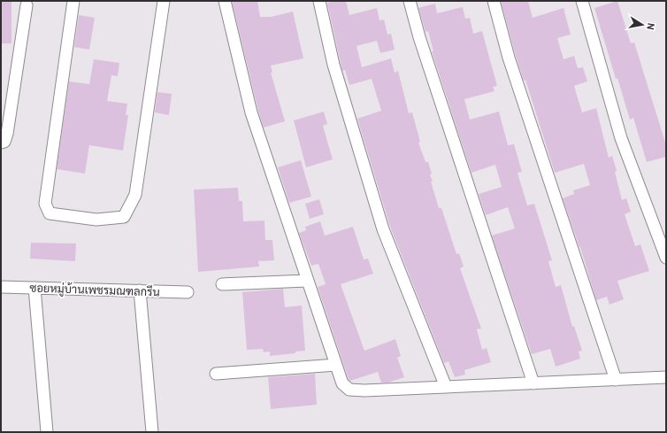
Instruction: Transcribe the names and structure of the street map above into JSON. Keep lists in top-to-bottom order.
{
  "streets": {
    "street": ["ซอยหมู่บ้านเพชรมณฑลกรีน"]
  },
  "north": "right"
}
